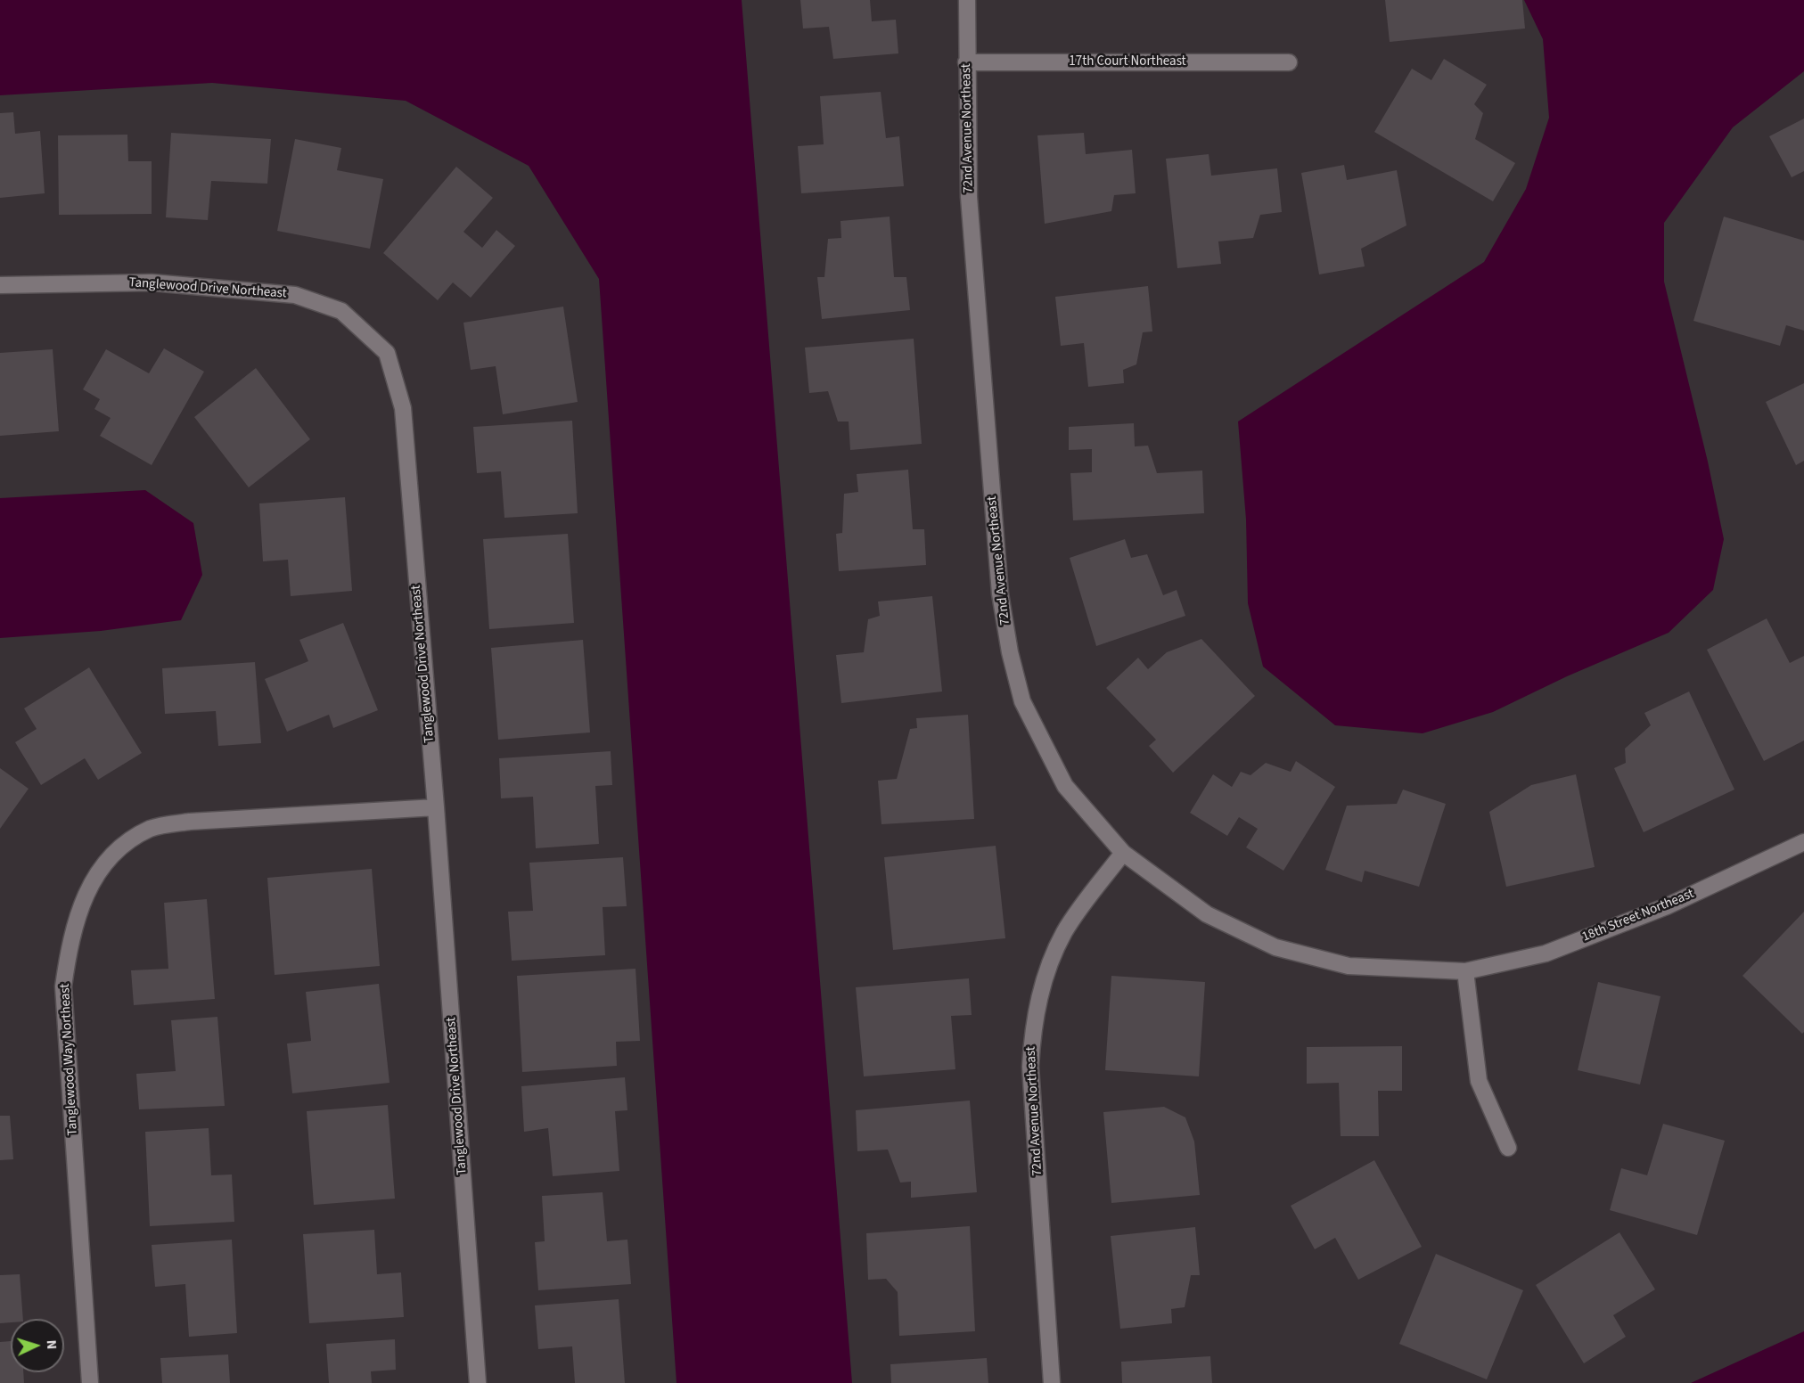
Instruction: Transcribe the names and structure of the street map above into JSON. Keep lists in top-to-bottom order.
{
  "streets": {
    "street": [
      "17th Court Northeast",
      "72nd Avenue Northeast",
      "Tanglewood Drive Northeast",
      "18th Street Northeast",
      "Tanglewood Way Northeast"
    ]
  },
  "crossings": [
    ["17th Court Northeast", "72nd Avenue Northeast"],
    ["72nd Avenue Northeast", "18th Street Northeast"],
    ["Tanglewood Drive Northeast", "Tanglewood Way Northeast"]
  ],
  "north": "right"
}
